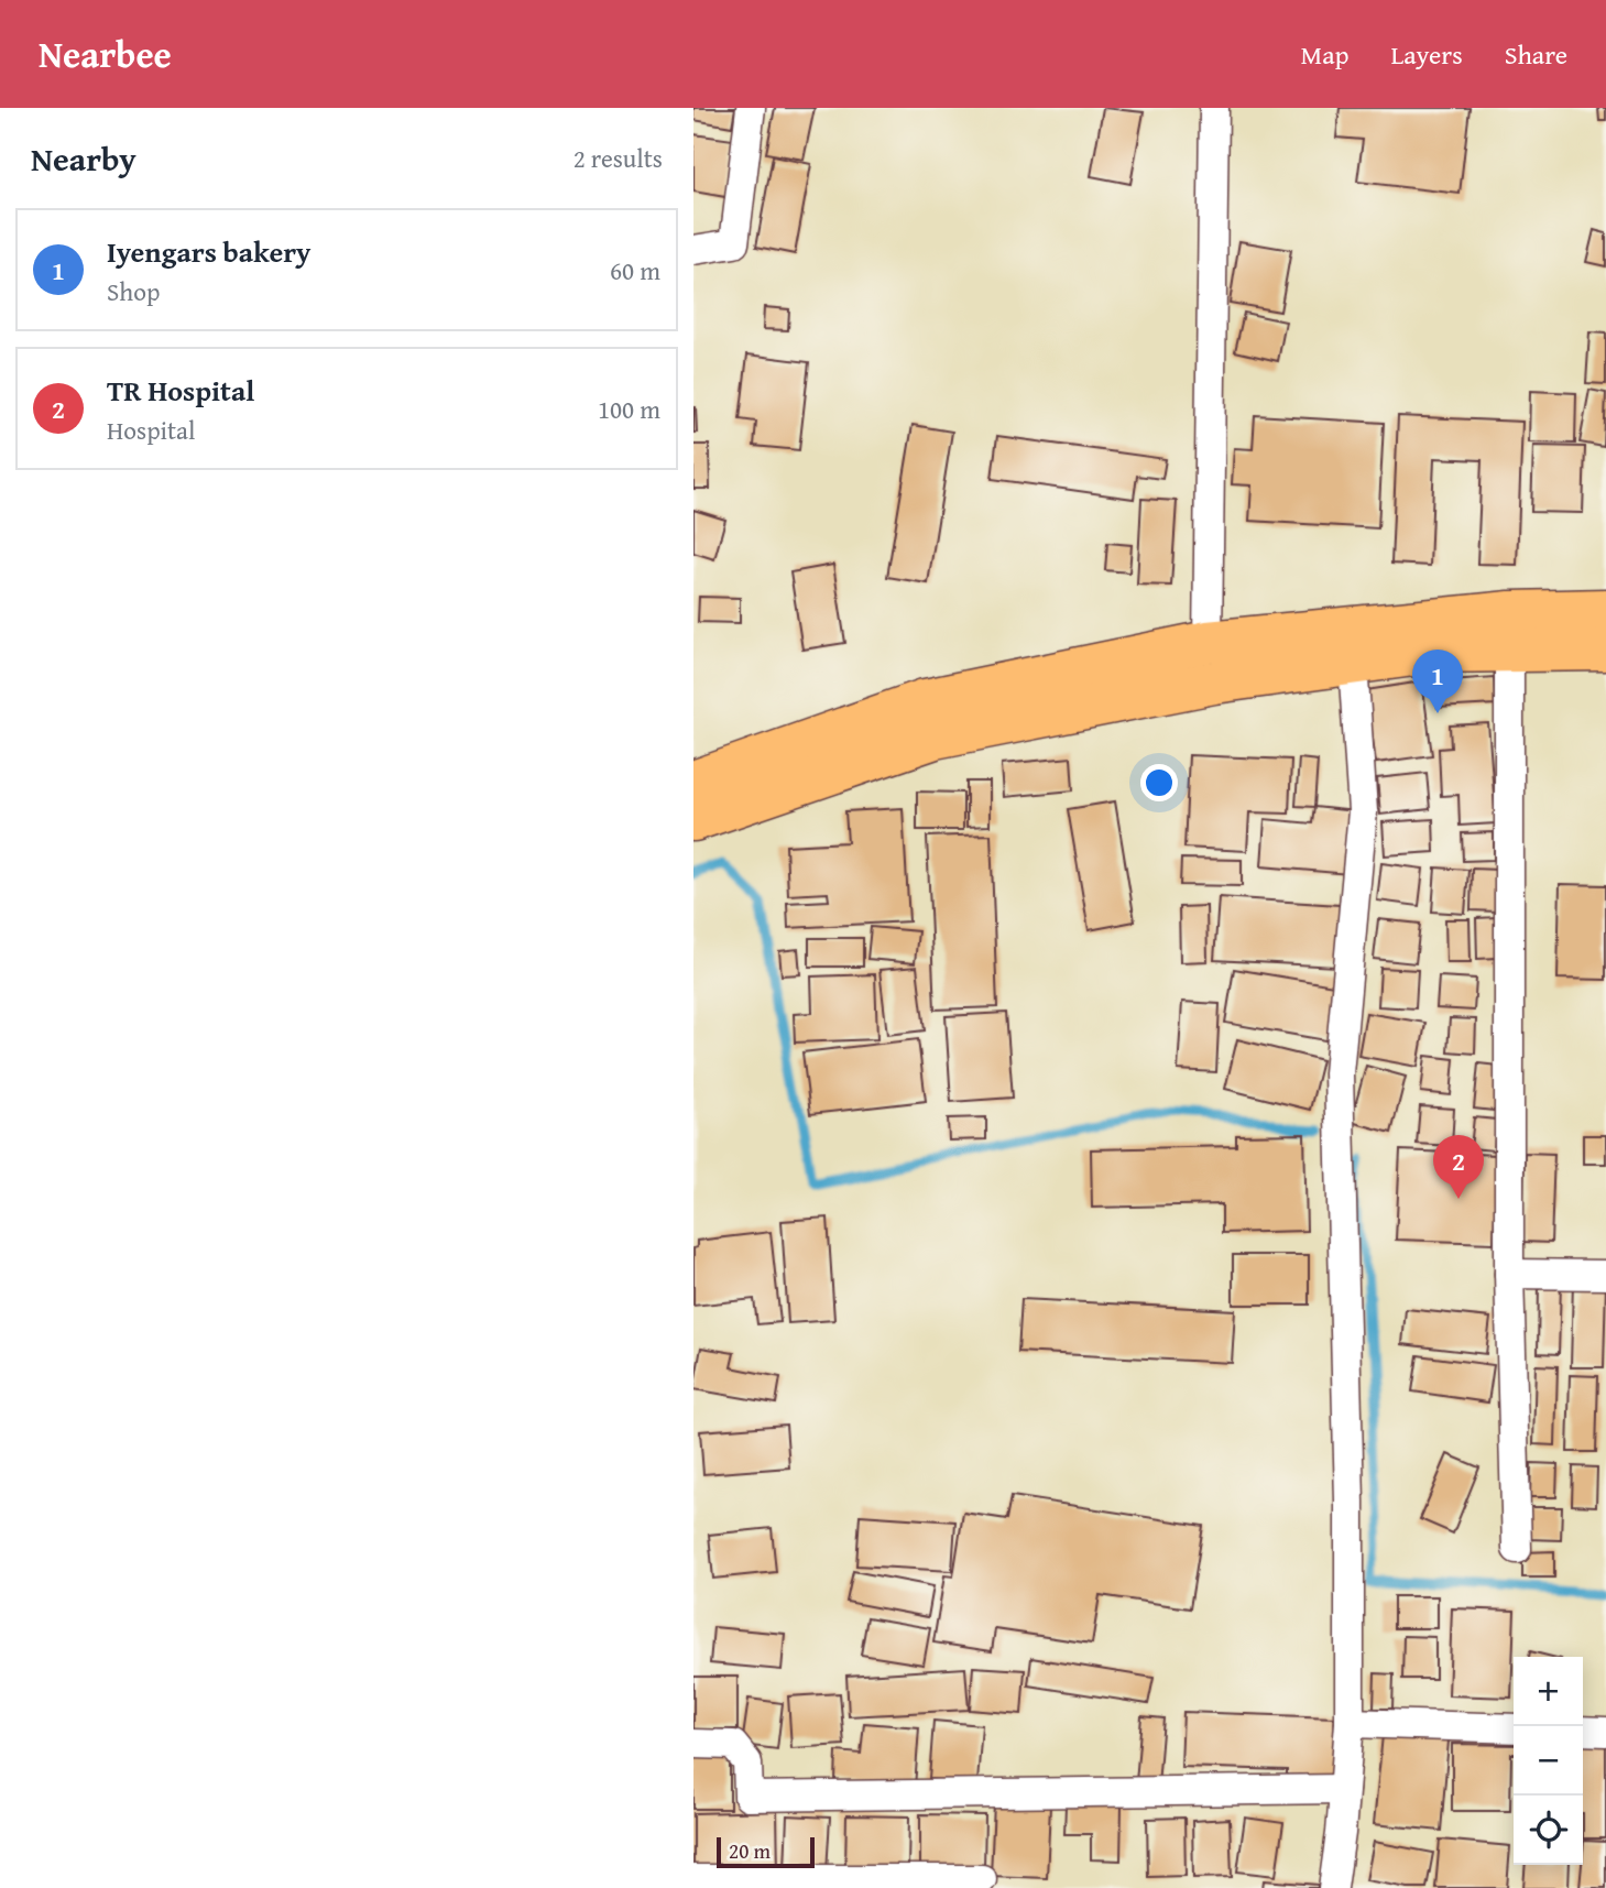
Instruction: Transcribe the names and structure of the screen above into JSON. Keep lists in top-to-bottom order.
{
  "scale_bar": "20 m",
  "page": {
    "header": "Nearbee",
    "nav": ["Map", "Layers", "Share"],
    "heading": ["Nearby", "2 results"],
    "list": [
      {
        "mark": "1",
        "name": "Iyengars bakery",
        "note": "Shop",
        "value": "60 m"
      },
      {
        "mark": "2",
        "name": "TR Hospital",
        "note": "Hospital",
        "value": "100 m"
      }
    ],
    "pins": ["1", "2"],
    "map_buttons": ["+", "−"],
    "scale": "20 m"
  }
}
